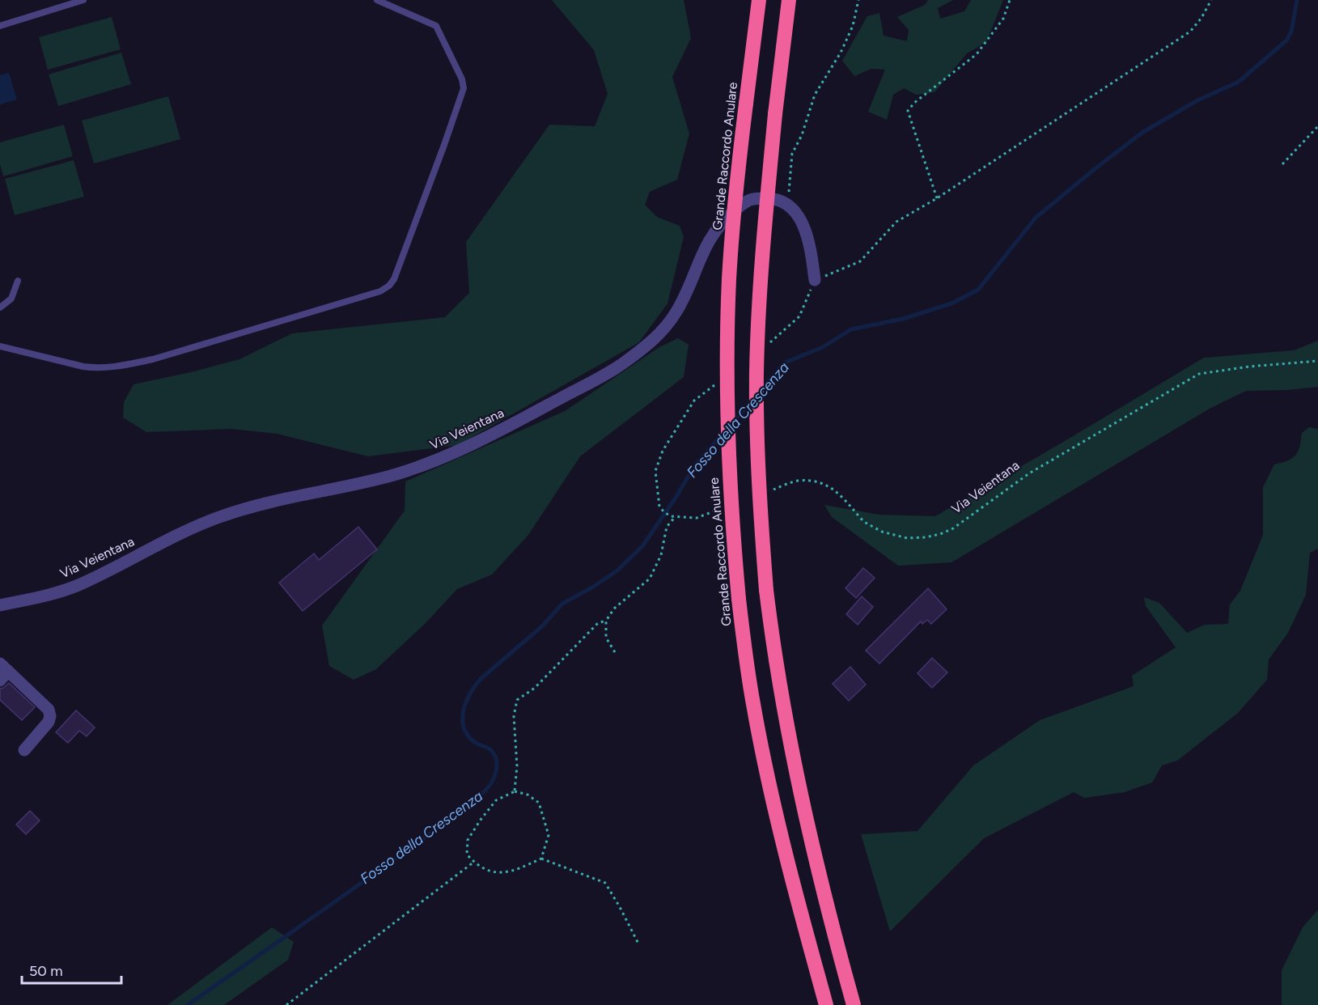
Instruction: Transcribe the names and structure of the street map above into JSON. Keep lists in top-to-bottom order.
{
  "streets": {
    "highway": ["Grande Raccordo Anulare"],
    "street": ["Via Veientana"]
  },
  "water": ["Fosso della Crescenza"],
  "scale_bar": "50 m"
}
